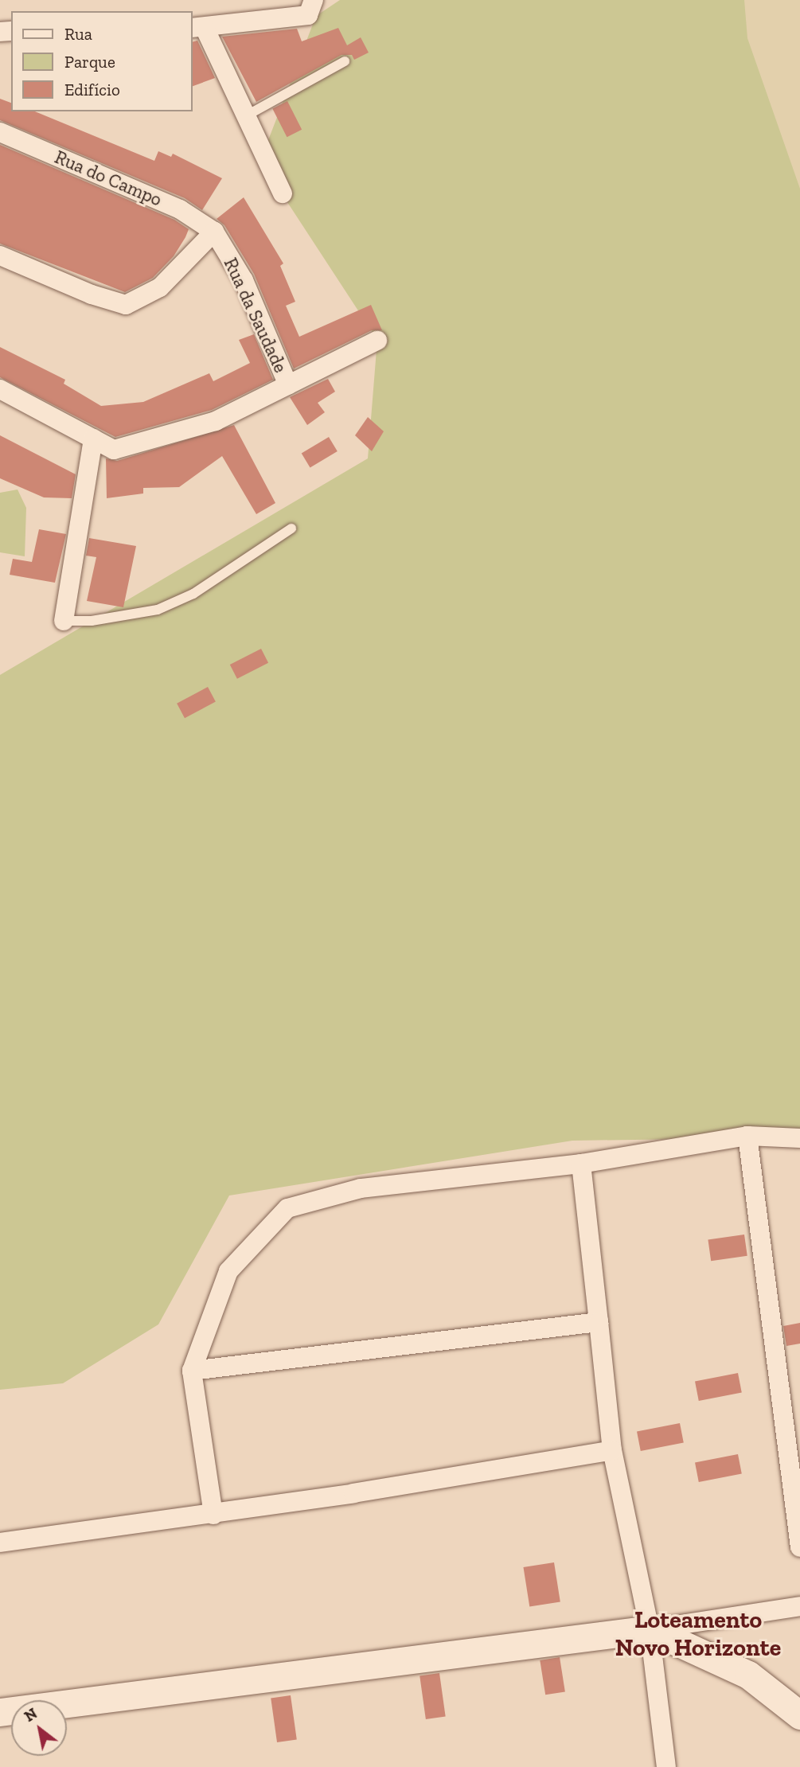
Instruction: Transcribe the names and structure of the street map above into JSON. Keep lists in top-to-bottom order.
{
  "streets": {
    "street": ["Rua do Campo", "Rua da Saudade"]
  },
  "crossings": [
    ["Rua do Campo", "Rua da Saudade"]
  ],
  "districts": ["Loteamento Novo Horizonte"],
  "legend": ["Rua", "Parque", "Edifício"],
  "north": "top left"
}
